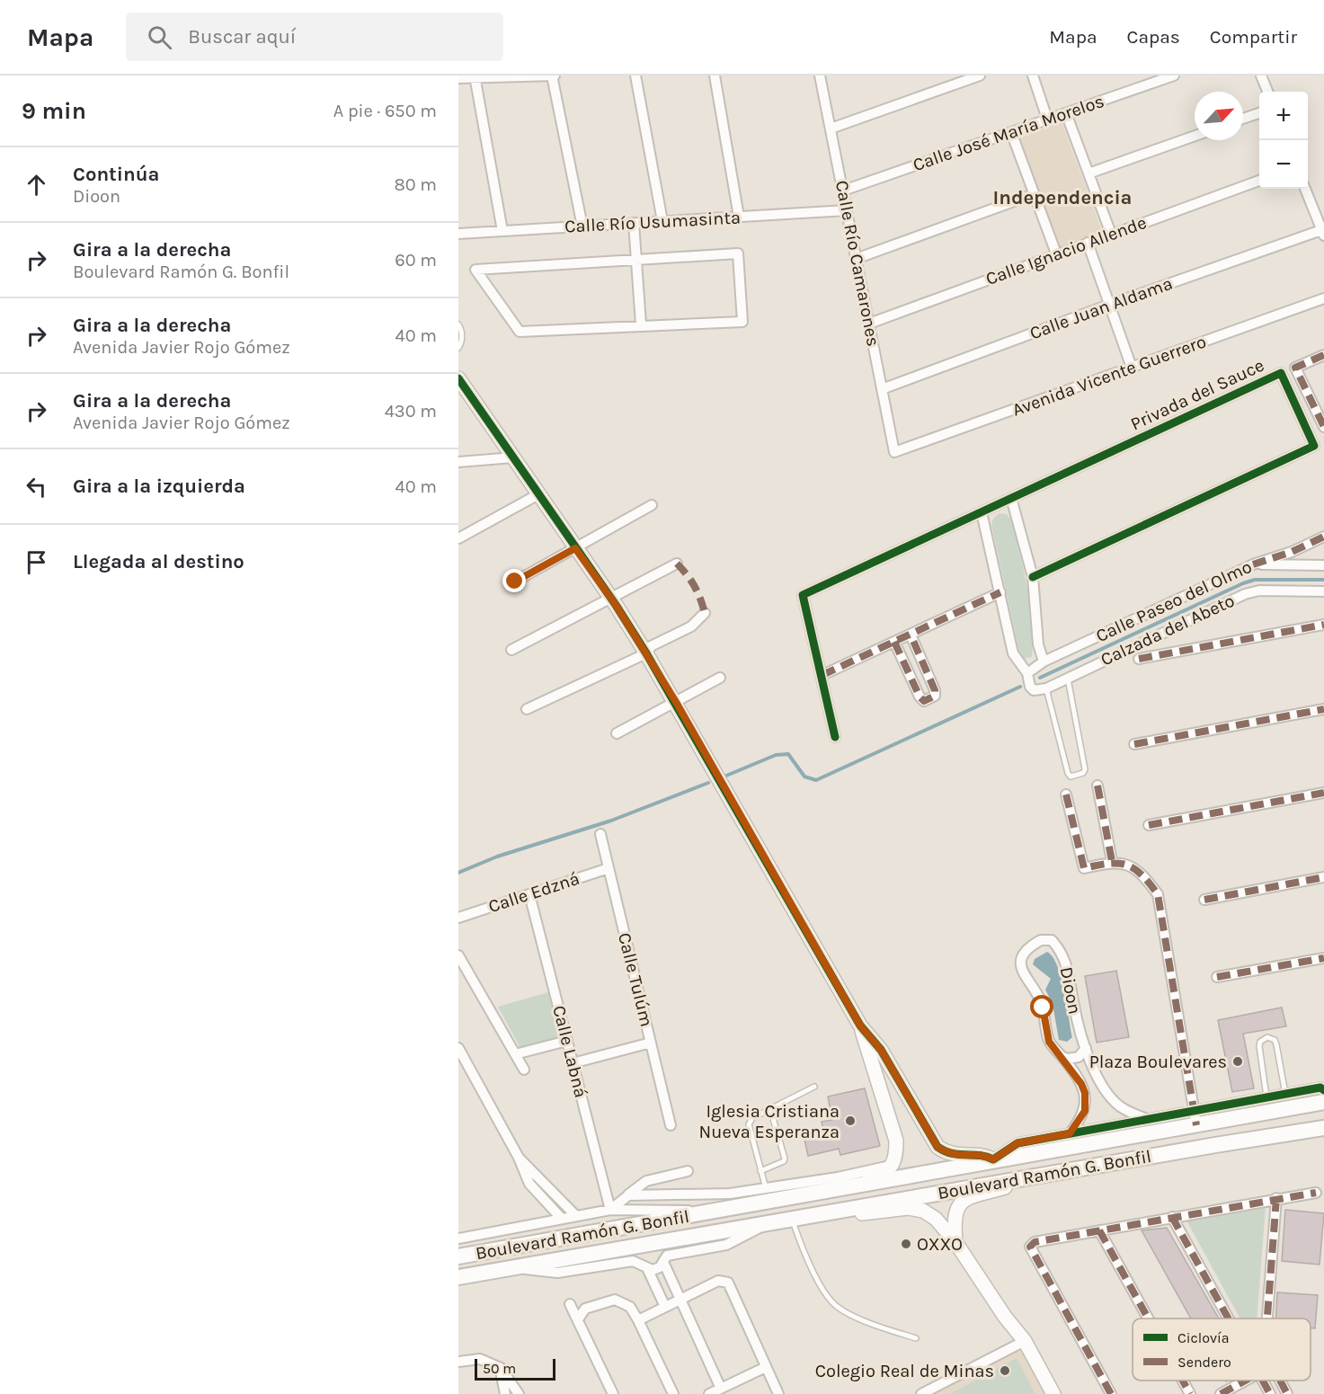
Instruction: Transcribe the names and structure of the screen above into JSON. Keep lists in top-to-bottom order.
{
  "streets": {
    "main road": ["Boulevard Ramón G. Bonfil"],
    "street": [
      "Calle José María Morelos",
      "Calle Río Usumasinta",
      "Calle Ignacio Allende",
      "Calle Río Camarones",
      "Calle Juan Aldama",
      "Avenida Vicente Guerrero",
      "Privada del Sauce",
      "Calle Paseo del Olmo",
      "Calzada del Abeto",
      "Calle Edzná",
      "Calle Tulúm",
      "Dioon",
      "Calle Labná"
    ]
  },
  "crossings": [
    ["Calle José María Morelos", "Calle Río Camarones"],
    ["Calle Río Usumasinta", "Calle Río Camarones"],
    ["Calle Ignacio Allende", "Calle Río Camarones"],
    ["Calle Río Camarones", "Calle Juan Aldama"],
    ["Calle Río Camarones", "Avenida Vicente Guerrero"],
    ["Calle Edzná", "Calle Tulúm"],
    ["Calle Edzná", "Calle Labná"],
    ["Dioon", "Boulevard Ramón G. Bonfil"],
    ["Calle Labná", "Boulevard Ramón G. Bonfil"]
  ],
  "districts": ["Independencia"],
  "places": [
    "Plaza Boulevares",
    "Iglesia Cristiana Nueva Esperanza",
    "OXXO",
    "Colegio Real de Minas"
  ],
  "legend": ["Ciclovía", "Sendero"],
  "scale_bar": "50 m",
  "north": "top right",
  "page": {
    "header": "Mapa",
    "search": "Buscar aquí",
    "nav": ["Mapa", "Capas", "Compartir"],
    "heading": ["9 min", "A pie · 650 m"],
    "map_buttons": ["+", "−"],
    "list": [
      ["Continúa", "Dioon", "80 m"],
      ["Gira a la derecha", "Boulevard Ramón G. Bonfil", "60 m"],
      ["Gira a la derecha", "Avenida Javier Rojo Gómez", "40 m"],
      ["Gira a la derecha", "Avenida Javier Rojo Gómez", "430 m"],
      ["Gira a la izquierda", "40 m"],
      "Llegada al destino"
    ],
    "scale": "50 m"
  }
}
